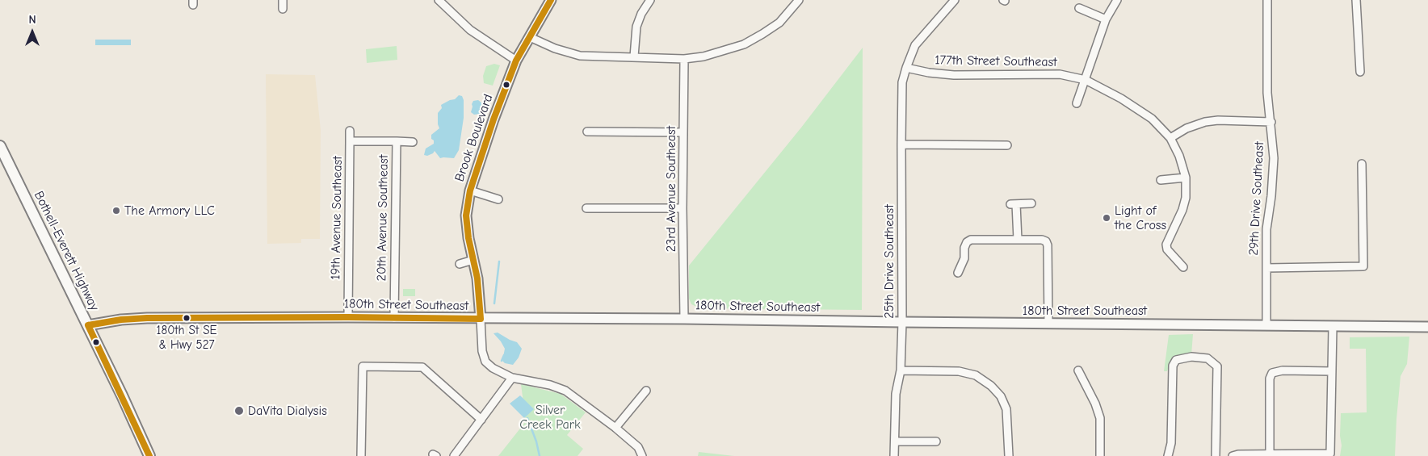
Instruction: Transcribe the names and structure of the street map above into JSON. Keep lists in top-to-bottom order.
{
  "streets": {
    "main road": ["Bothell-Everett Highway"],
    "street": [
      "177th Street Southeast",
      "Brook Boulevard",
      "23rd Avenue Southeast",
      "29th Drive Southeast",
      "19th Avenue Southeast",
      "20th Avenue Southeast",
      "25th Drive Southeast",
      "180th Street Southeast"
    ]
  },
  "crossings": [
    ["177th Street Southeast", "25th Drive Southeast"],
    ["Brook Boulevard", "180th Street Southeast"],
    ["23rd Avenue Southeast", "180th Street Southeast"],
    ["29th Drive Southeast", "180th Street Southeast"],
    ["19th Avenue Southeast", "20th Avenue Southeast"],
    ["19th Avenue Southeast", "180th Street Southeast"],
    ["20th Avenue Southeast", "180th Street Southeast"],
    ["Bothell-Everett Highway", "180th Street Southeast"],
    ["25th Drive Southeast", "180th Street Southeast"]
  ],
  "parks": ["Silver Creek Park"],
  "places": [
    "The Armory LLC",
    "Light of the Cross",
    "180th St SE & Hwy 527",
    "DaVita Dialysis"
  ],
  "north": "top"
}
